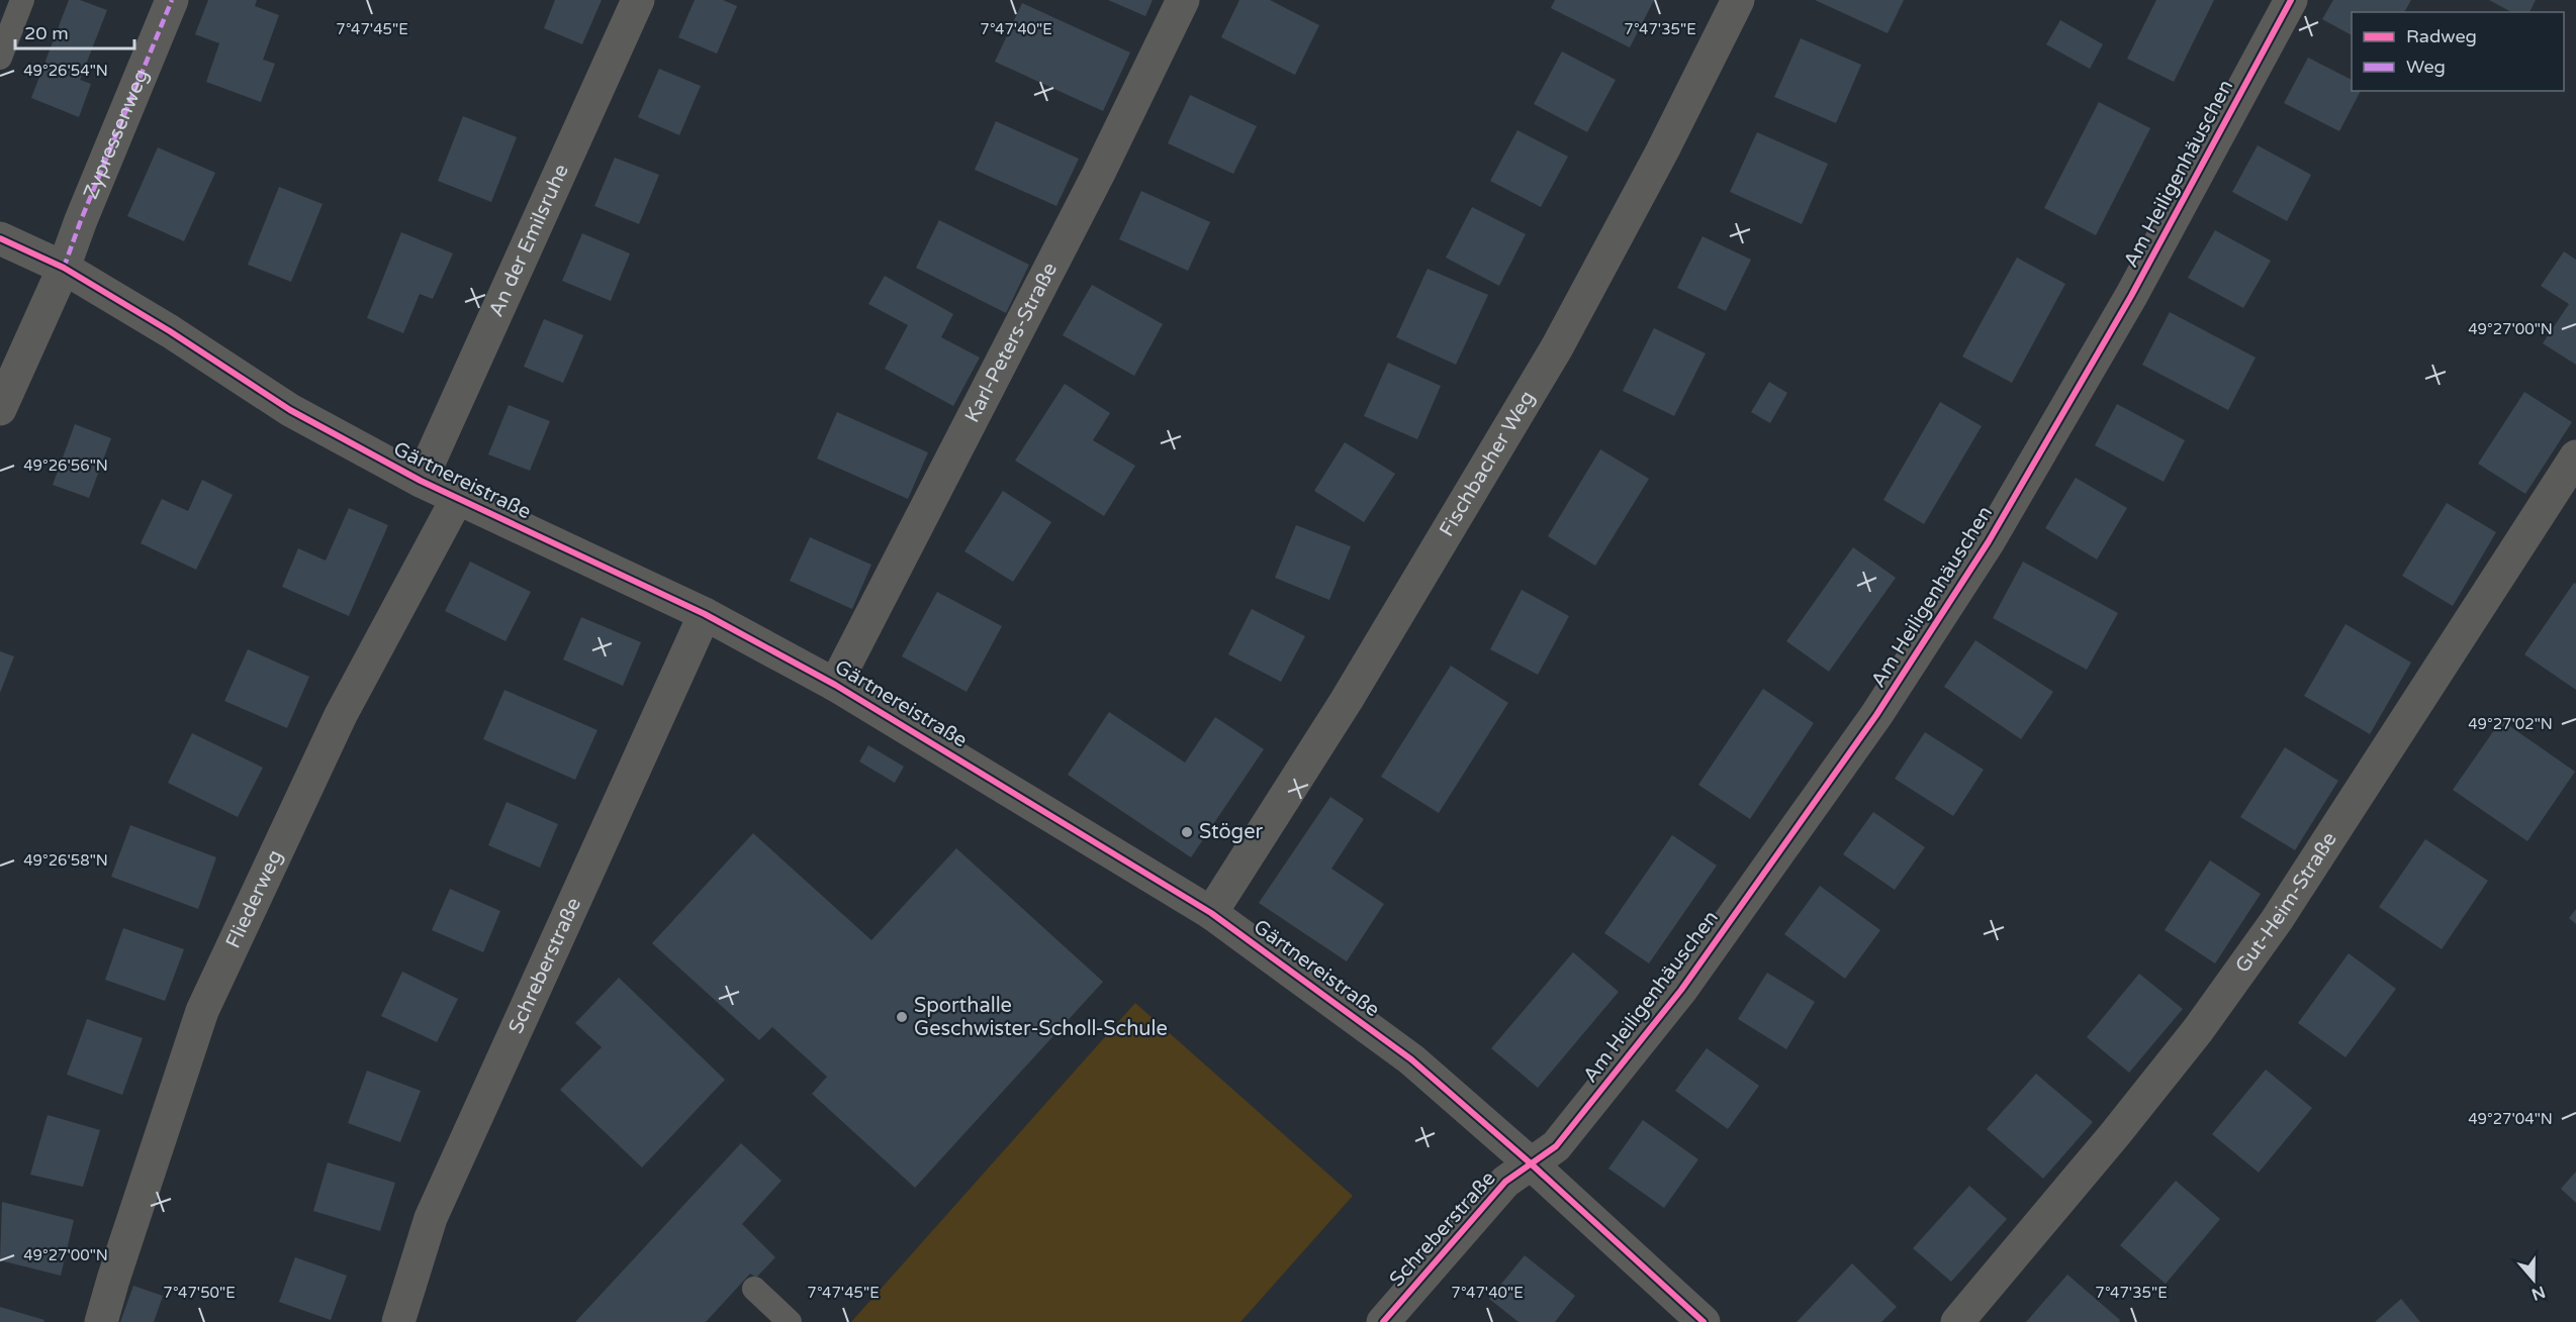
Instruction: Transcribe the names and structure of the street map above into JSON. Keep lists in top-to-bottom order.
{
  "streets": {
    "street": [
      "Zypressenweg",
      "Am Heiligenhäuschen",
      "An der Emilsruhe",
      "Karl-Peters-Straße",
      "Fischbacher Weg",
      "Gärtnereistraße",
      "Fliederweg",
      "Gut-Heim-Straße",
      "Schreberstraße"
    ]
  },
  "crossings": [
    ["Zypressenweg", "Gärtnereistraße"],
    ["Am Heiligenhäuschen", "Gärtnereistraße"],
    ["Am Heiligenhäuschen", "Schreberstraße"],
    ["An der Emilsruhe", "Gärtnereistraße"],
    ["Karl-Peters-Straße", "Gärtnereistraße"],
    ["Fischbacher Weg", "Gärtnereistraße"],
    ["Gärtnereistraße", "Fliederweg"],
    ["Gärtnereistraße", "Schreberstraße"]
  ],
  "places": ["Stöger", "Sporthalle Geschwister-Scholl-Schule"],
  "legend": ["Radweg", "Weg"],
  "scale_bar": "20 m",
  "north": "bottom",
  "coordinates": [
    "7°47'45\"E",
    "7°47'40\"E",
    "7°47'35\"E",
    "49°26'54\"N",
    "49°27'00\"N",
    "49°26'56\"N",
    "49°27'02\"N",
    "49°26'58\"N",
    "49°27'04\"N",
    "7°47'50\"E"
  ]
}
